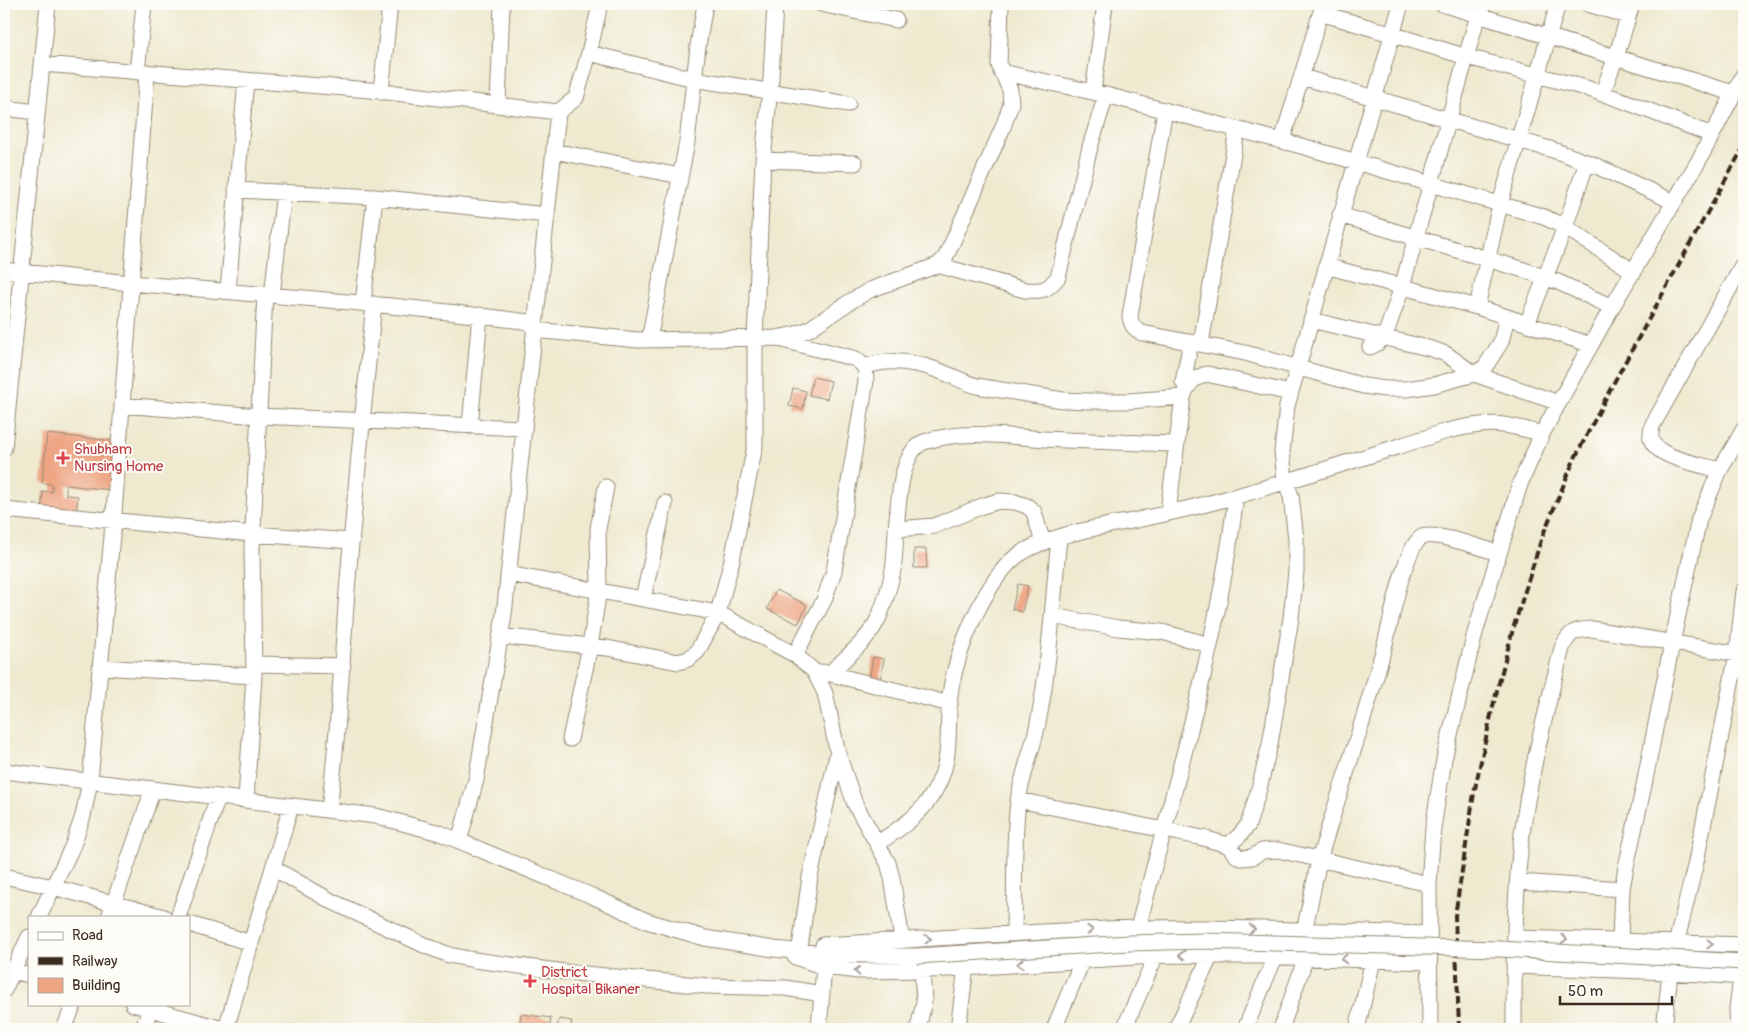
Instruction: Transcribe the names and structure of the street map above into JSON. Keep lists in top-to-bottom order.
{
  "places": {
    "health": ["Shubham Nursing Home", "District Hospital Bikaner"]
  },
  "legend": ["Road", "Railway", "Building"],
  "scale_bar": "50 m"
}
